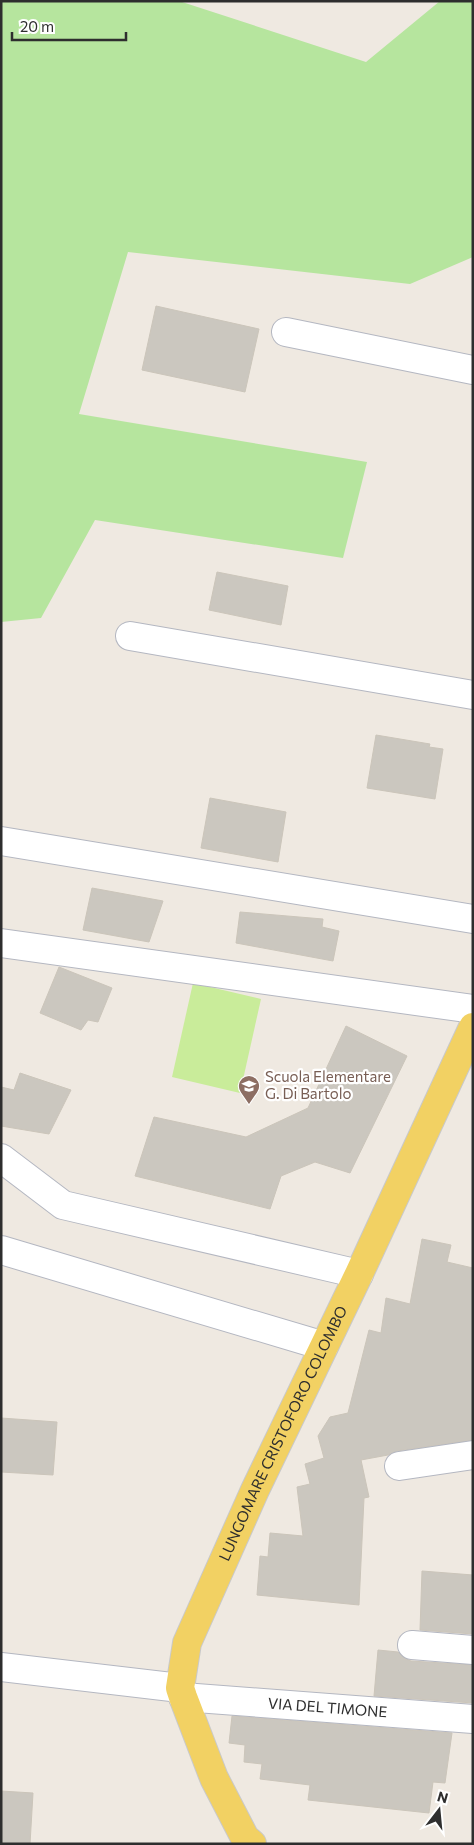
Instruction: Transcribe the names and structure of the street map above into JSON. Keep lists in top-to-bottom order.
{
  "streets": {
    "main road": ["LUNGOMARE CRISTOFORO COLOMBO"],
    "street": ["VIA DEL TIMONE"]
  },
  "crossings": [
    ["LUNGOMARE CRISTOFORO COLOMBO", "VIA DEL TIMONE"]
  ],
  "places": {
    "school or university": ["Scuola Elementare G. Di Bartolo"]
  },
  "scale_bar": "20 m",
  "north": "top"
}
